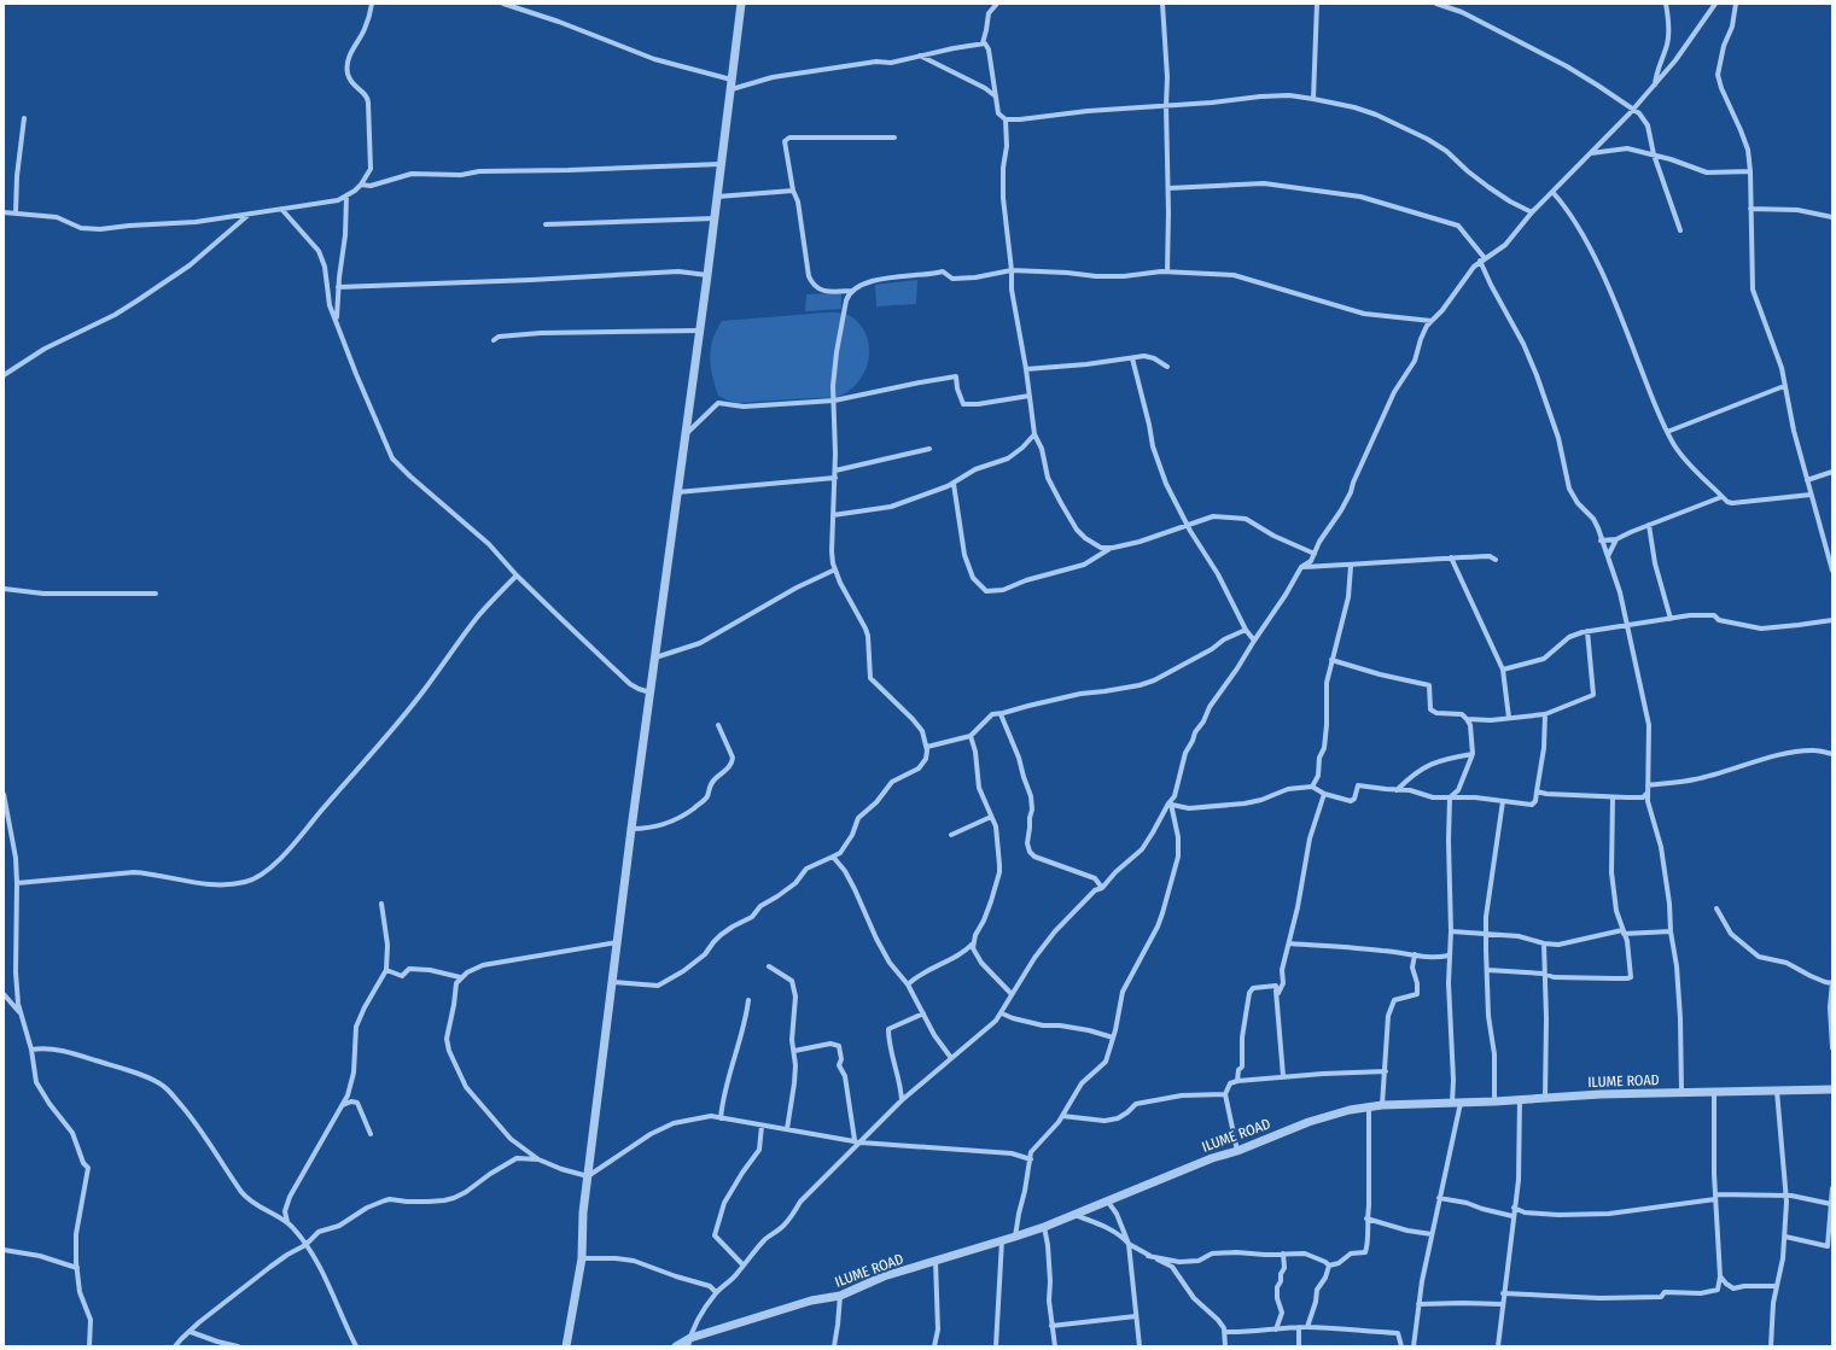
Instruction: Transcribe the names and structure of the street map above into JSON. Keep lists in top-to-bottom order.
{
  "streets": {
    "street": ["ILUME ROAD"]
  }
}
